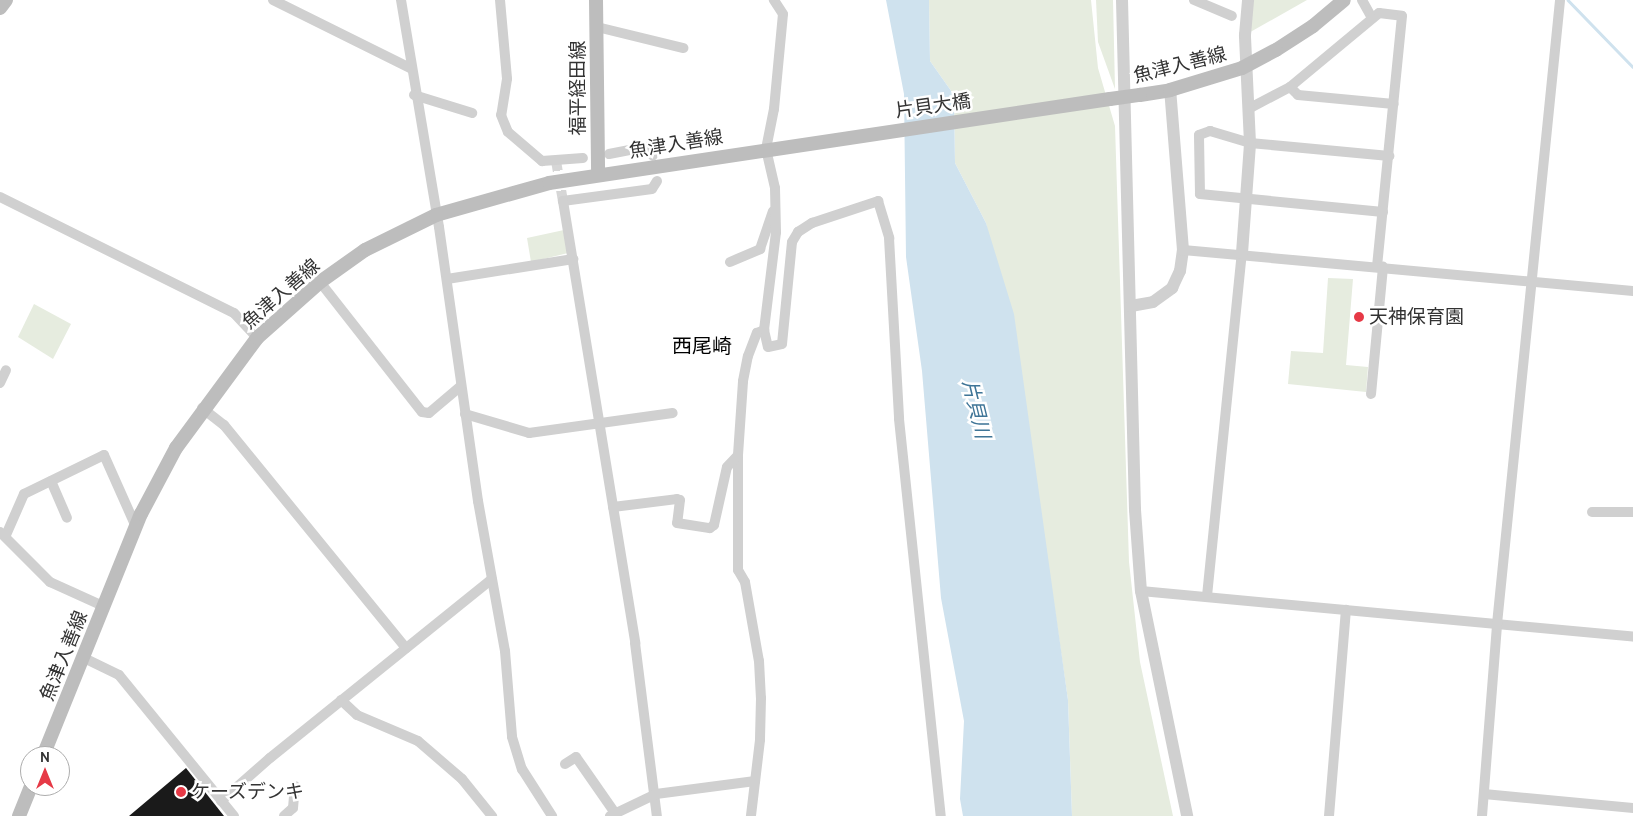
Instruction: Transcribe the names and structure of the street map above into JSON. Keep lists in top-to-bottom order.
{
  "streets": {
    "main road": ["魚津入善線", "福平経田線", "片貝大橋"]
  },
  "crossings": [
    ["魚津入善線", "福平経田線"],
    ["魚津入善線", "片貝大橋"]
  ],
  "districts": ["西尾崎"],
  "water": ["片貝川"],
  "places": ["天神保育園", "ケーズデンキ"],
  "north": "top"
}
